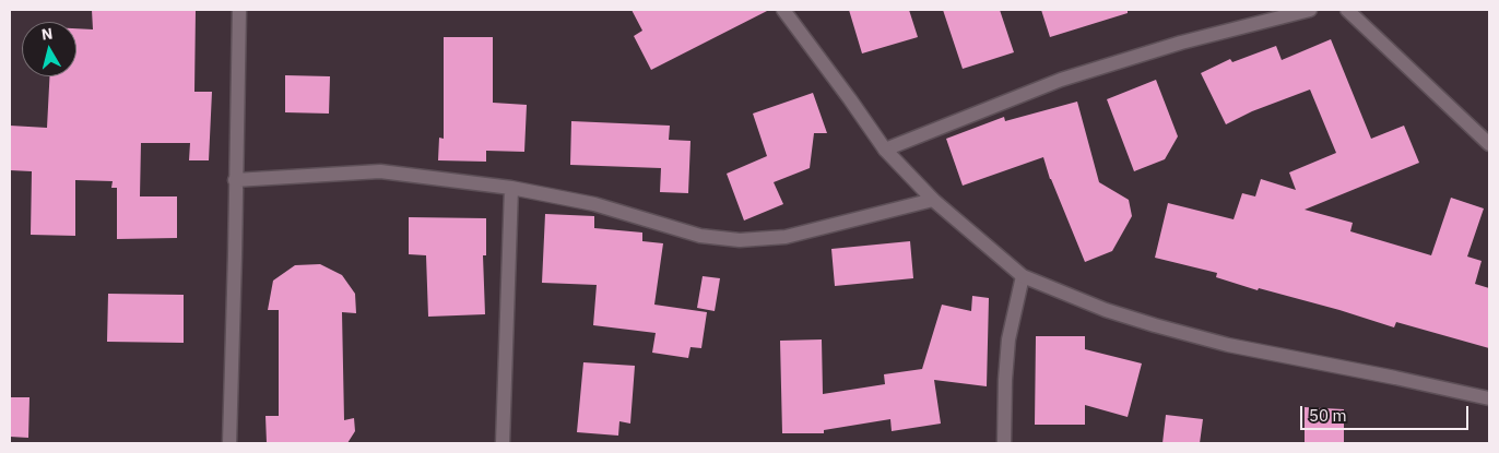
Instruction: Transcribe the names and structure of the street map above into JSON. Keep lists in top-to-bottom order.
{
  "scale_bar": "50 m",
  "north": "top"
}
